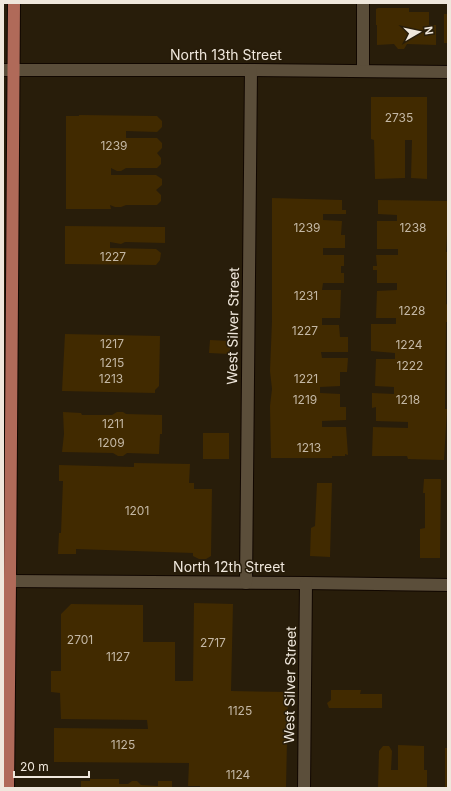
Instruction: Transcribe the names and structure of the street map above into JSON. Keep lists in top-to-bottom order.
{
  "streets": {
    "street": ["North 13th Street", "West Silver Street", "North 12th Street"]
  },
  "crossings": [
    ["North 13th Street", "West Silver Street"],
    ["West Silver Street", "North 12th Street"]
  ],
  "house_numbers": [
    "2735",
    "1239",
    "1239",
    "1238",
    "1227",
    "1231",
    "1228",
    "1227",
    "1217",
    "1224",
    "1215",
    "1222",
    "1213",
    "1221",
    "1219",
    "1218",
    "1211",
    "1209",
    "1213",
    "1201",
    "2701",
    "2717",
    "1127",
    "1125",
    "1125",
    "1124"
  ],
  "scale_bar": "20 m",
  "north": "right"
}
